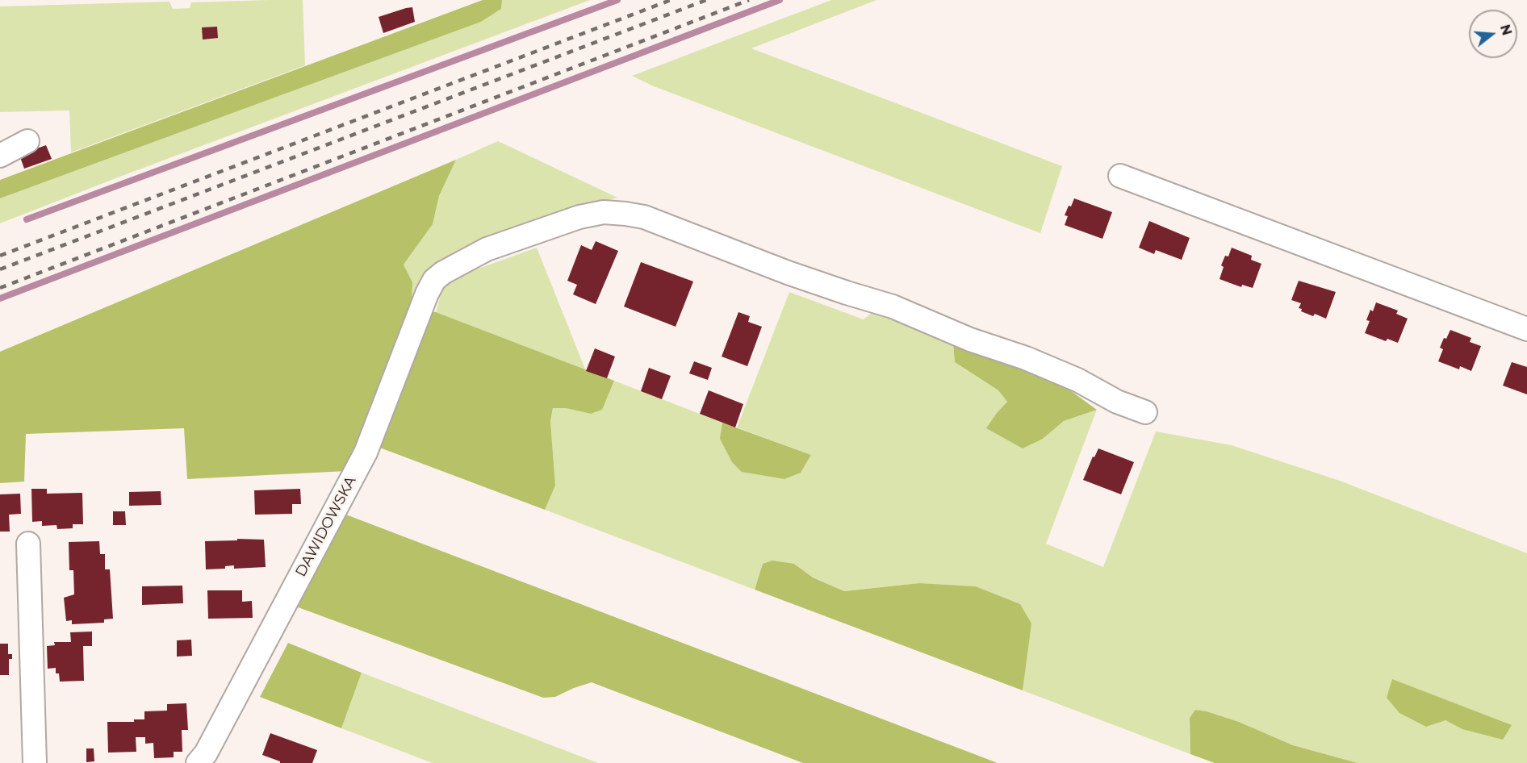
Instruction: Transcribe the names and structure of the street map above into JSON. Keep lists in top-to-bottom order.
{
  "streets": {
    "street": ["DAWIDOWSKA"]
  },
  "north": "right"
}
